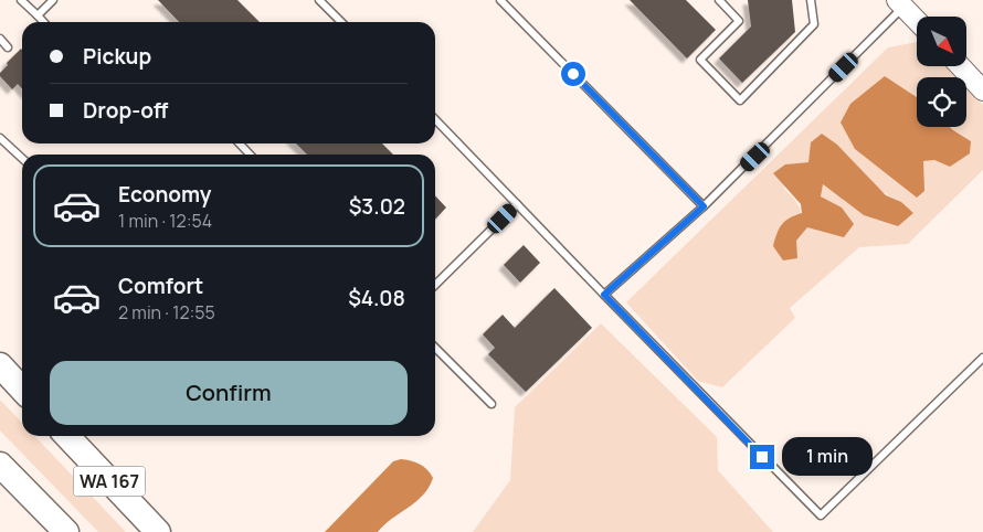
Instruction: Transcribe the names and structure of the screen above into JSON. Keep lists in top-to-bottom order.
{
  "streets": {
    "highway": ["WA 167"]
  },
  "north": "bottom right",
  "page": {
    "banner": ["Pickup", "Drop-off"],
    "list": [
      {
        "name": "Economy",
        "note": "1 min · 12:54",
        "value": "$3.02"
      },
      {
        "name": "Comfort",
        "note": "2 min · 12:55",
        "value": "$4.08"
      }
    ],
    "buttons": "Confirm",
    "bubble": "1 min"
  }
}
